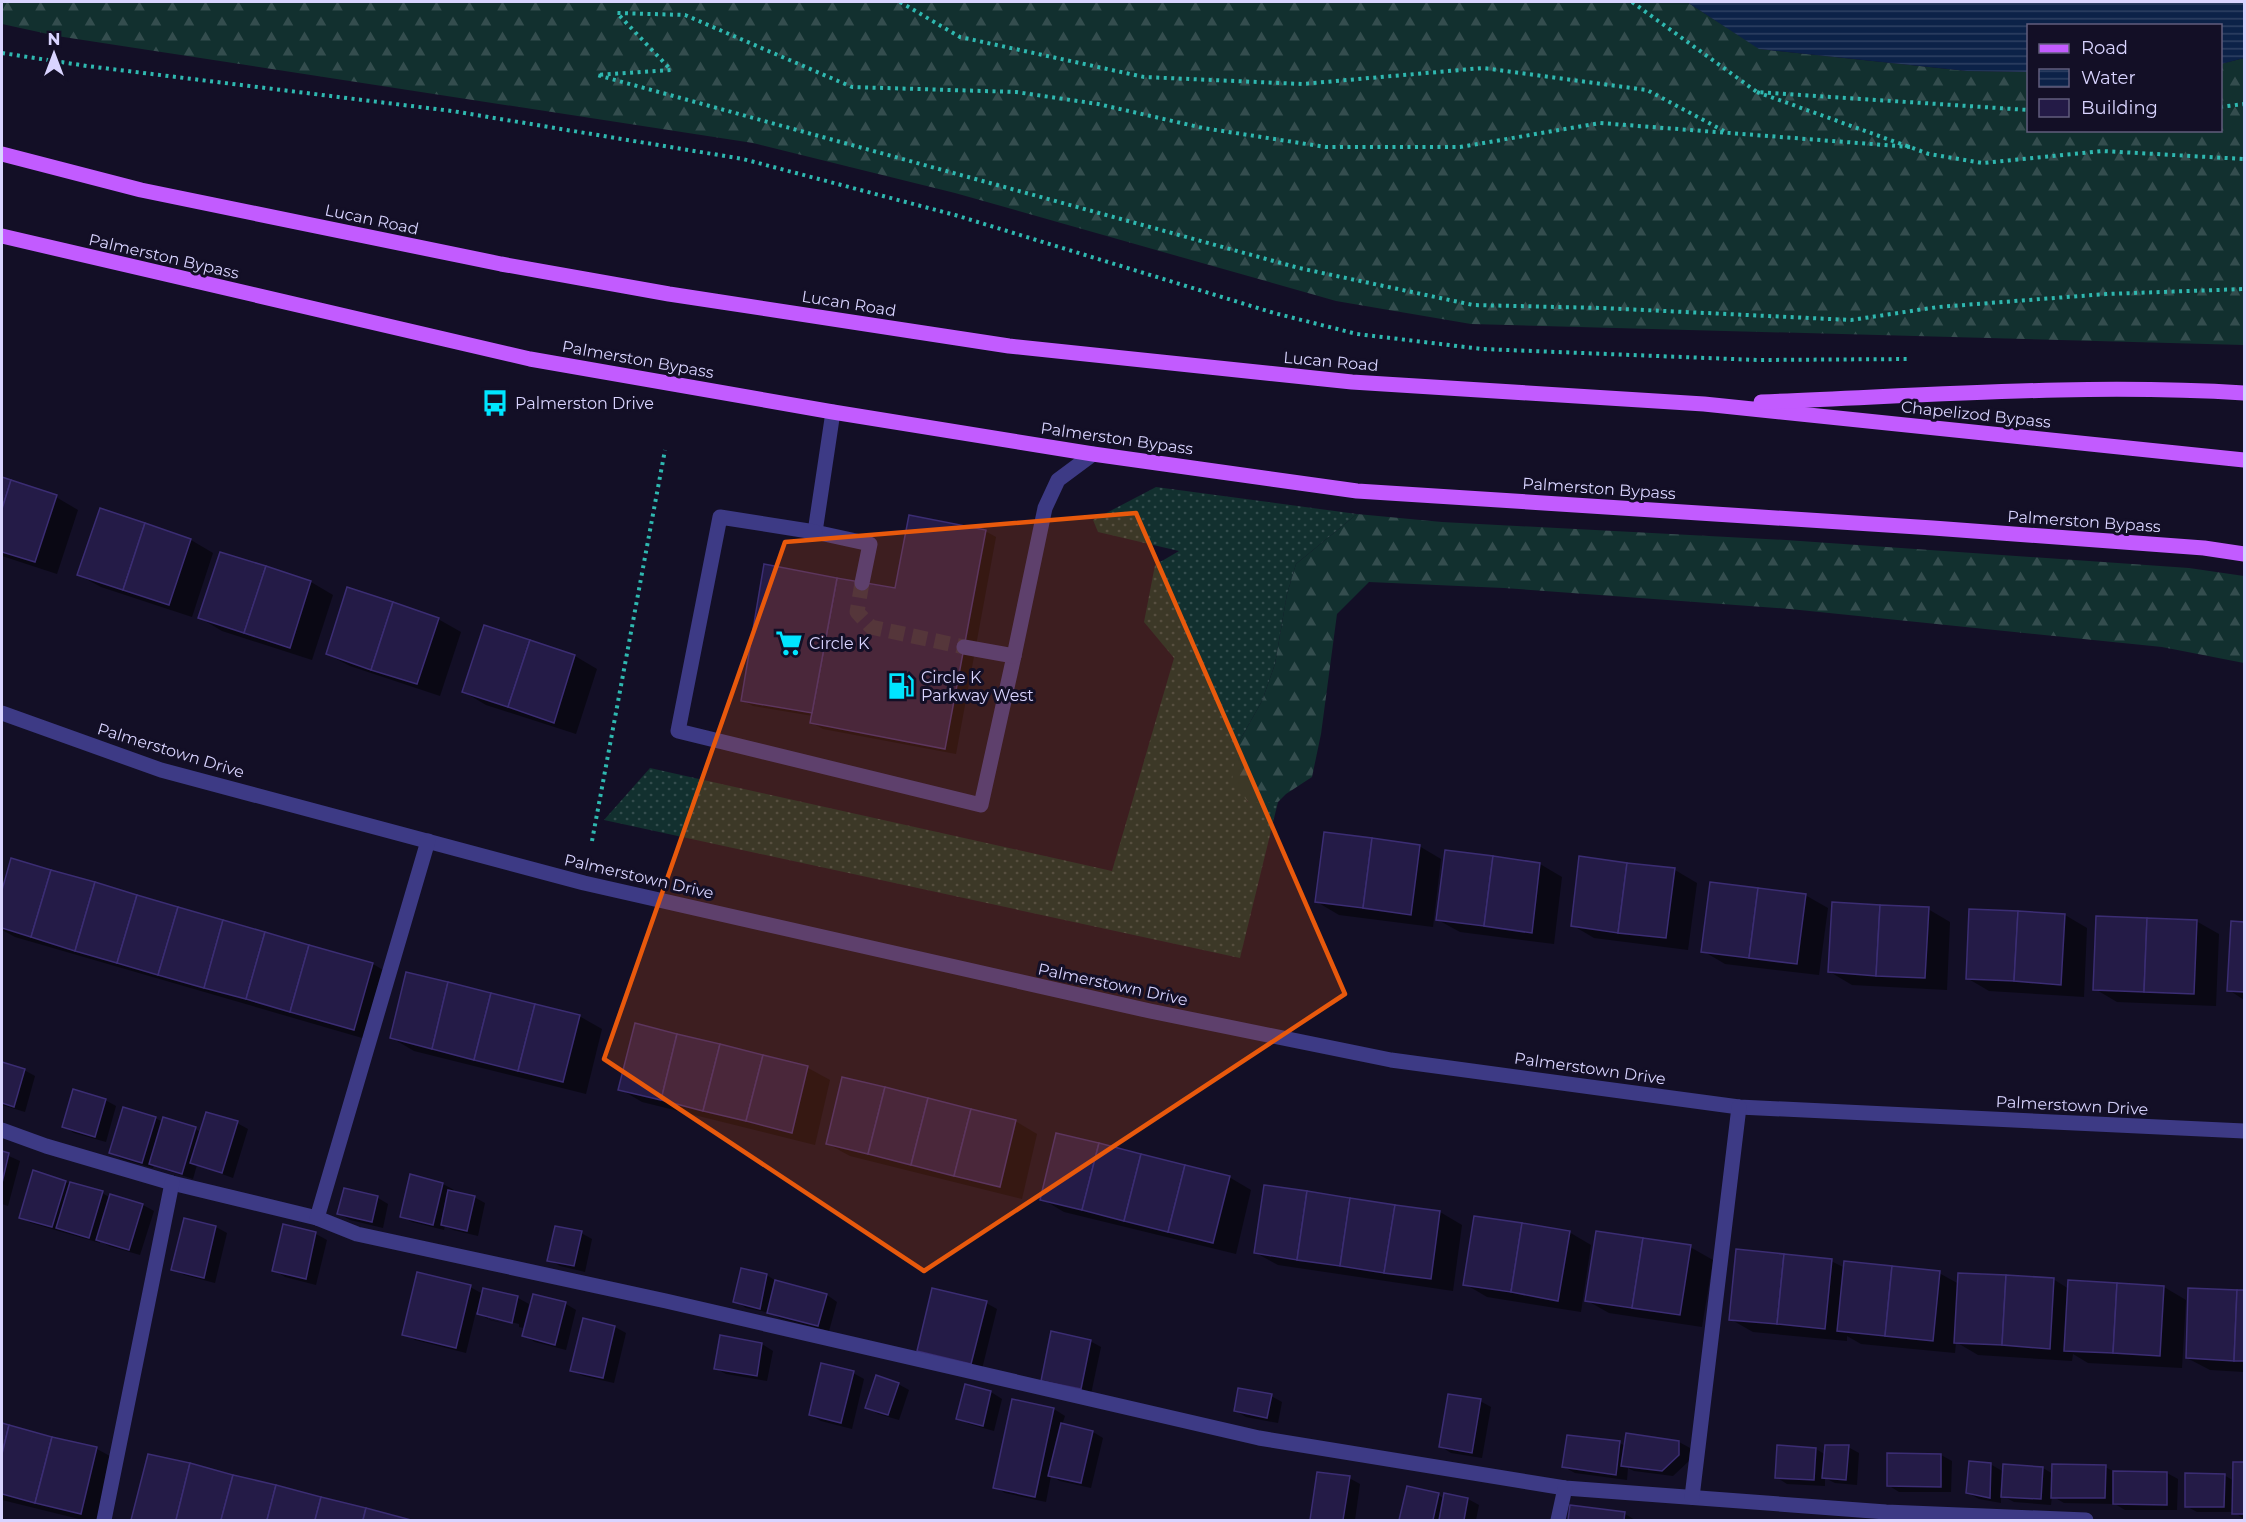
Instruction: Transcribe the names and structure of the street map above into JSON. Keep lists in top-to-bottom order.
{
  "streets": {
    "main road": ["Lucan Road", "Palmerston Bypass", "Chapelizod Bypass"],
    "street": ["Palmerstown Drive"]
  },
  "crossings": [
    ["Lucan Road", "Chapelizod Bypass"]
  ],
  "places": {
    "bus stop": ["Palmerston Drive"],
    "supermarket": ["Circle K"],
    "fuel station": ["Circle K Parkway West"]
  },
  "legend": ["Road", "Water", "Building"],
  "north": "top"
}
